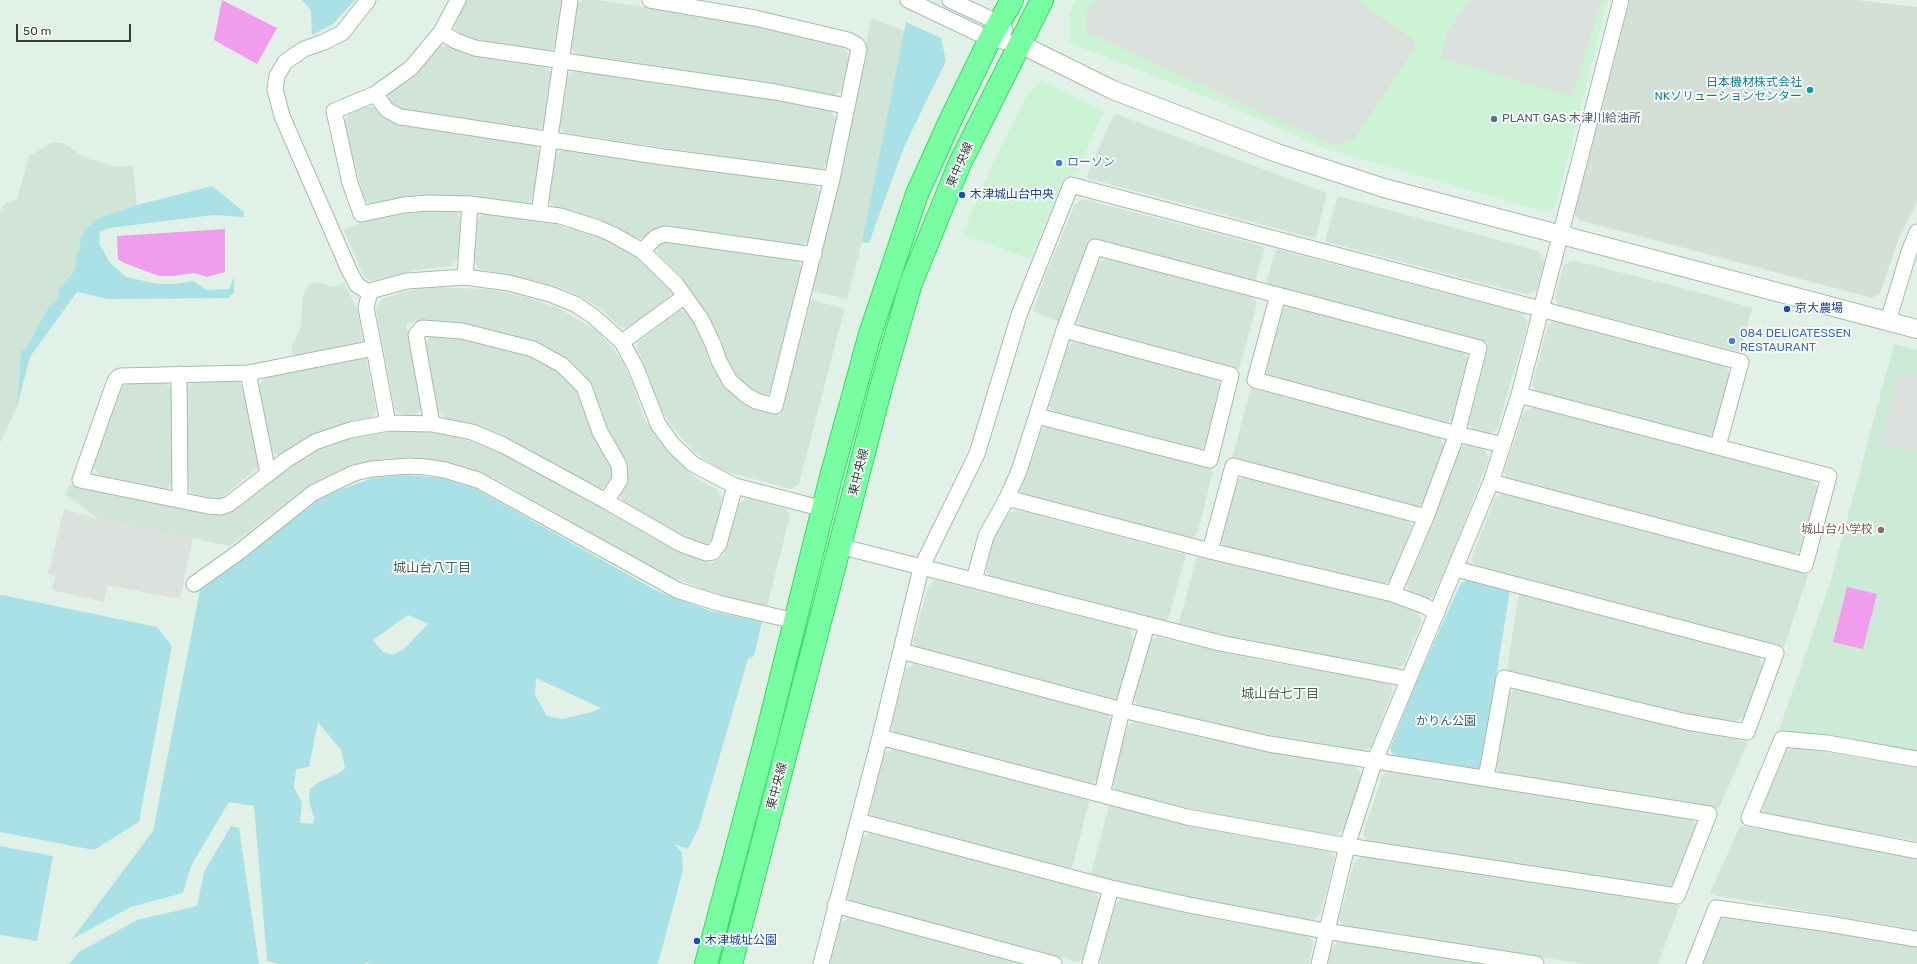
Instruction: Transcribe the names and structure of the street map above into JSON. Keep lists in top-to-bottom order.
{
  "streets": {
    "highway": ["東中央線"]
  },
  "districts": ["城山台八丁目", "城山台七丁目"],
  "parks": ["かりん公園"],
  "places": [
    "日本機材株式会社 NKソリューションセンター",
    "PLANT GAS 木津川給油所",
    "ローソン",
    "木津城山台中央",
    "京大農場",
    "084 DELICATESSEN RESTAURANT",
    "城山台小学校",
    "木津城址公園"
  ],
  "scale_bar": "50 m"
}
